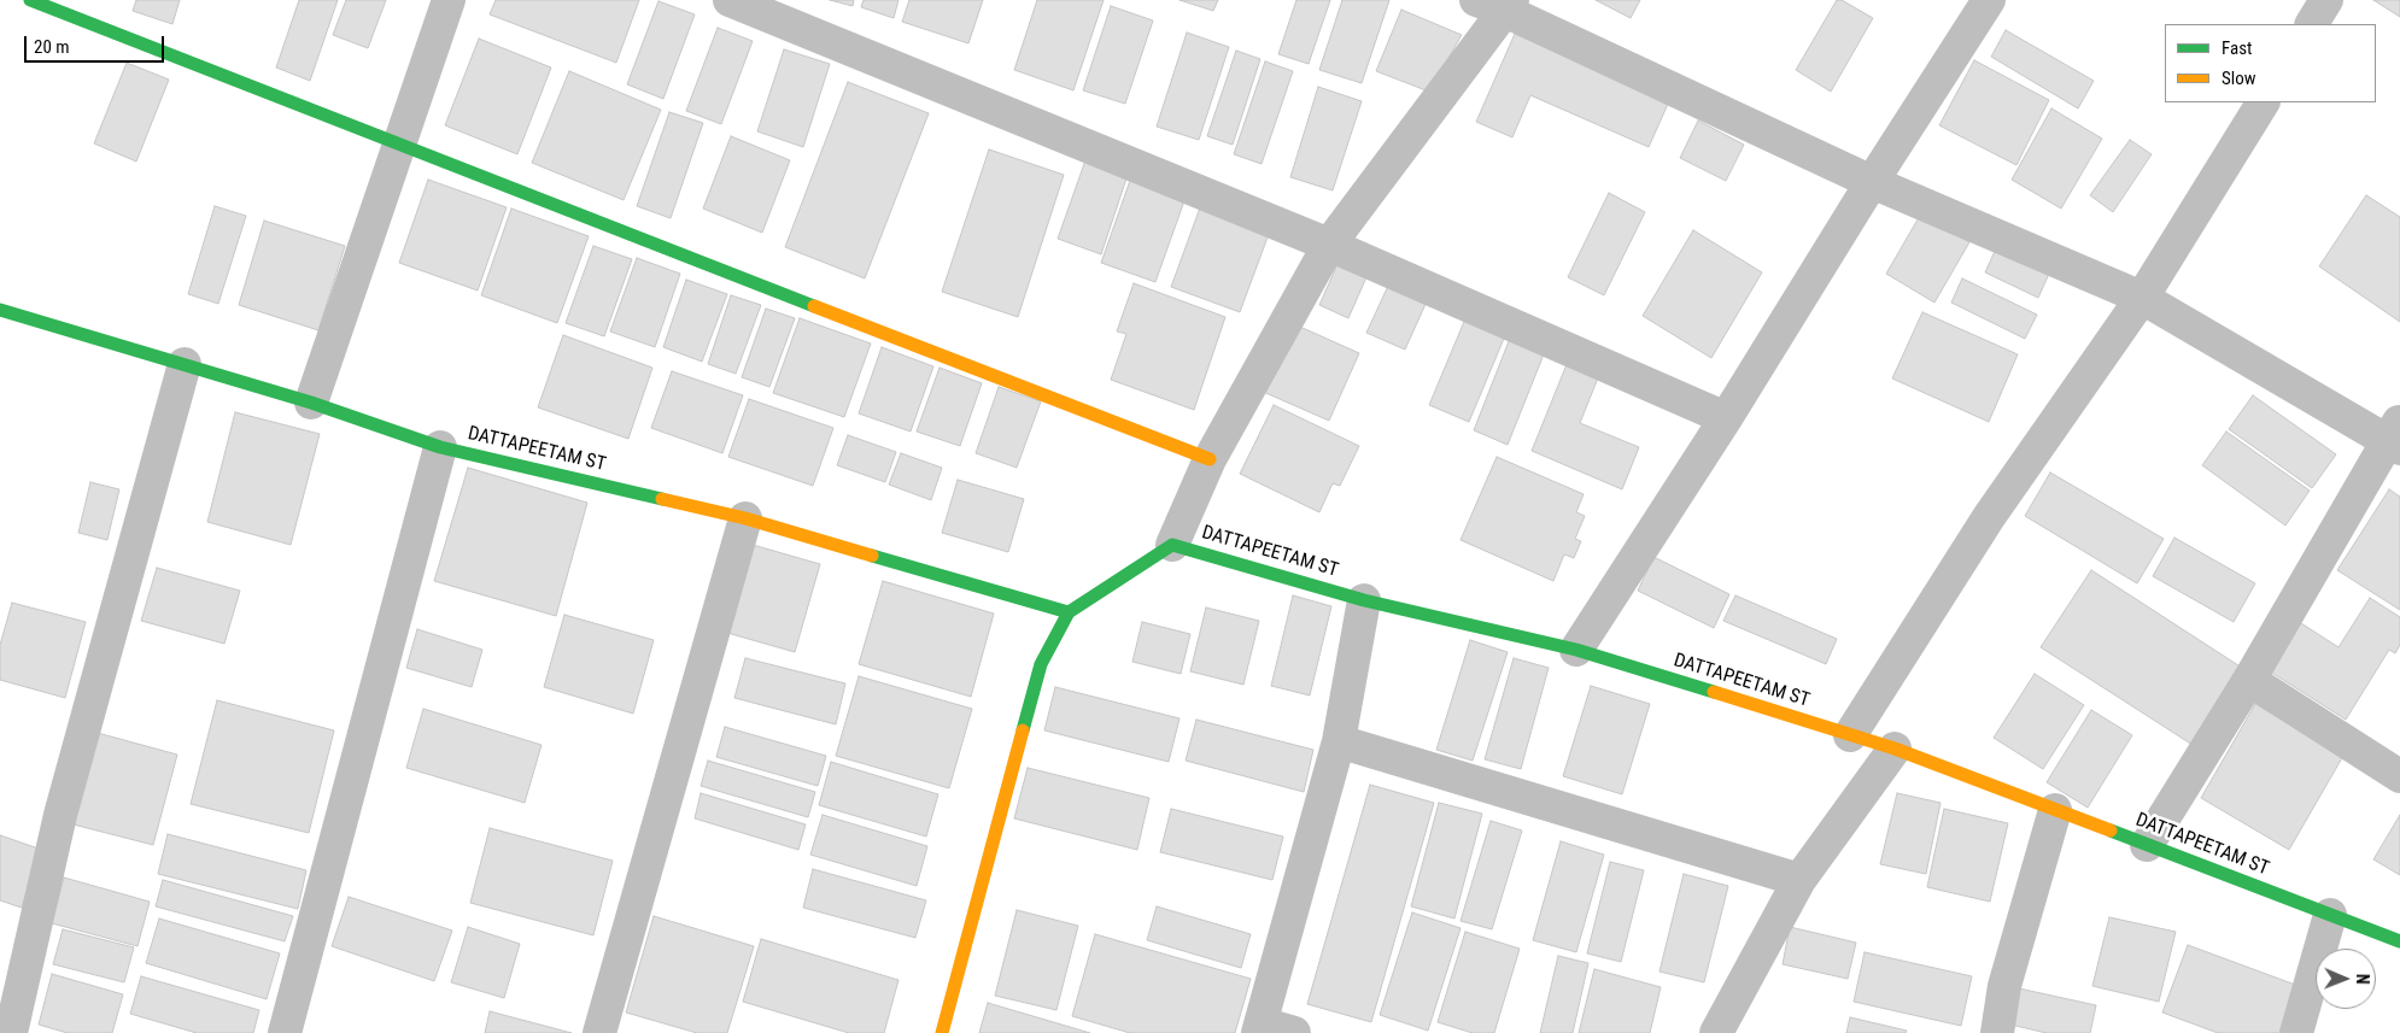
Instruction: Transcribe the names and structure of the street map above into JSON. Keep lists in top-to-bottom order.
{
  "streets": {
    "street": ["DATTAPEETAM ST"]
  },
  "legend": ["Fast", "Slow"],
  "scale_bar": "20 m",
  "north": "right"
}
